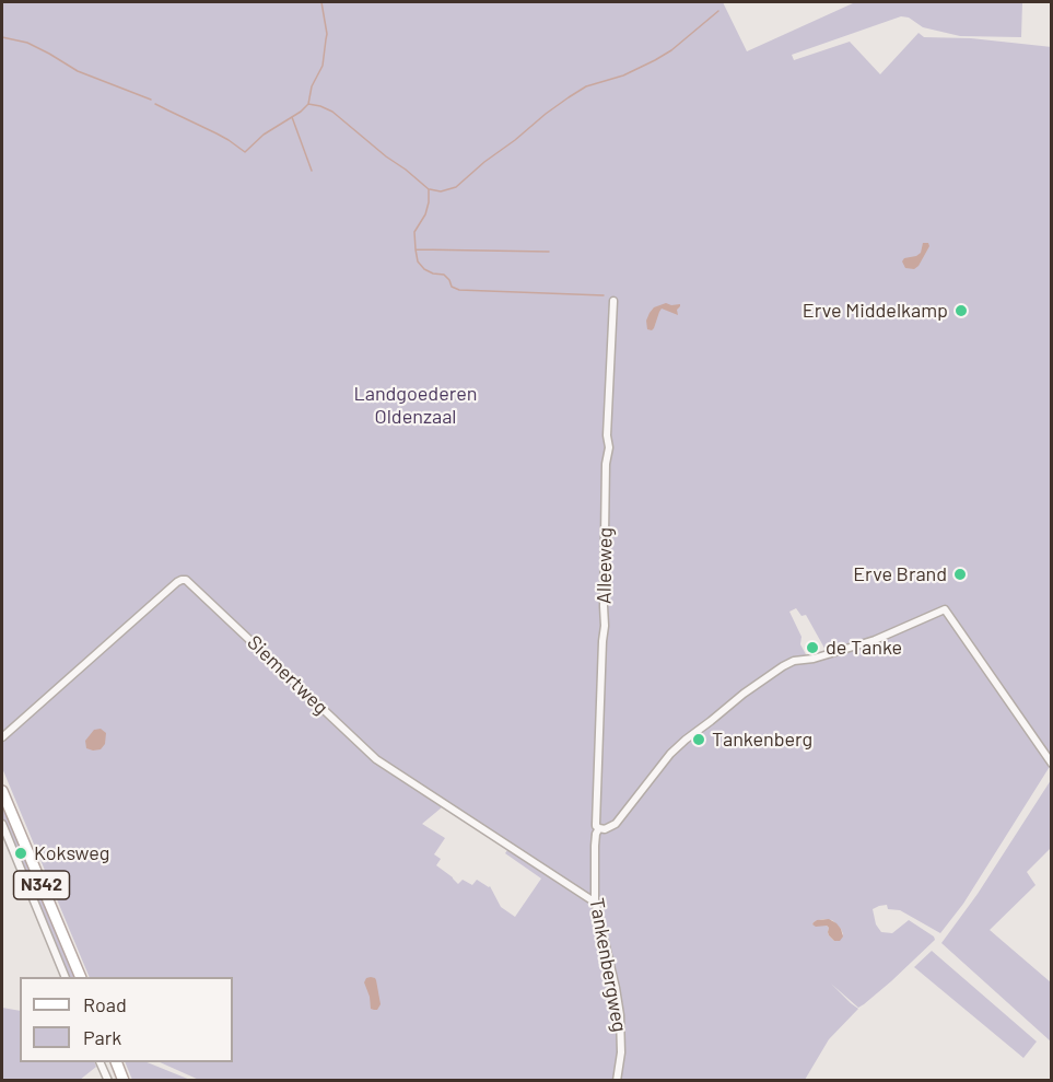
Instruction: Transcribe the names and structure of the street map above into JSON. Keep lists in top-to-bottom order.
{
  "streets": {
    "main road": ["N342"],
    "street": ["Alleeweg", "Siemertweg", "Tankenbergweg"]
  },
  "crossings": [
    ["Alleeweg", "Tankenbergweg"],
    ["Siemertweg", "Tankenbergweg"]
  ],
  "parks": ["Landgoederen Oldenzaal"],
  "places": [
    "Erve Middelkamp",
    "Erve Brand",
    "de Tanke",
    "Tankenberg",
    "Koksweg"
  ],
  "legend": ["Road", "Park"]
}
